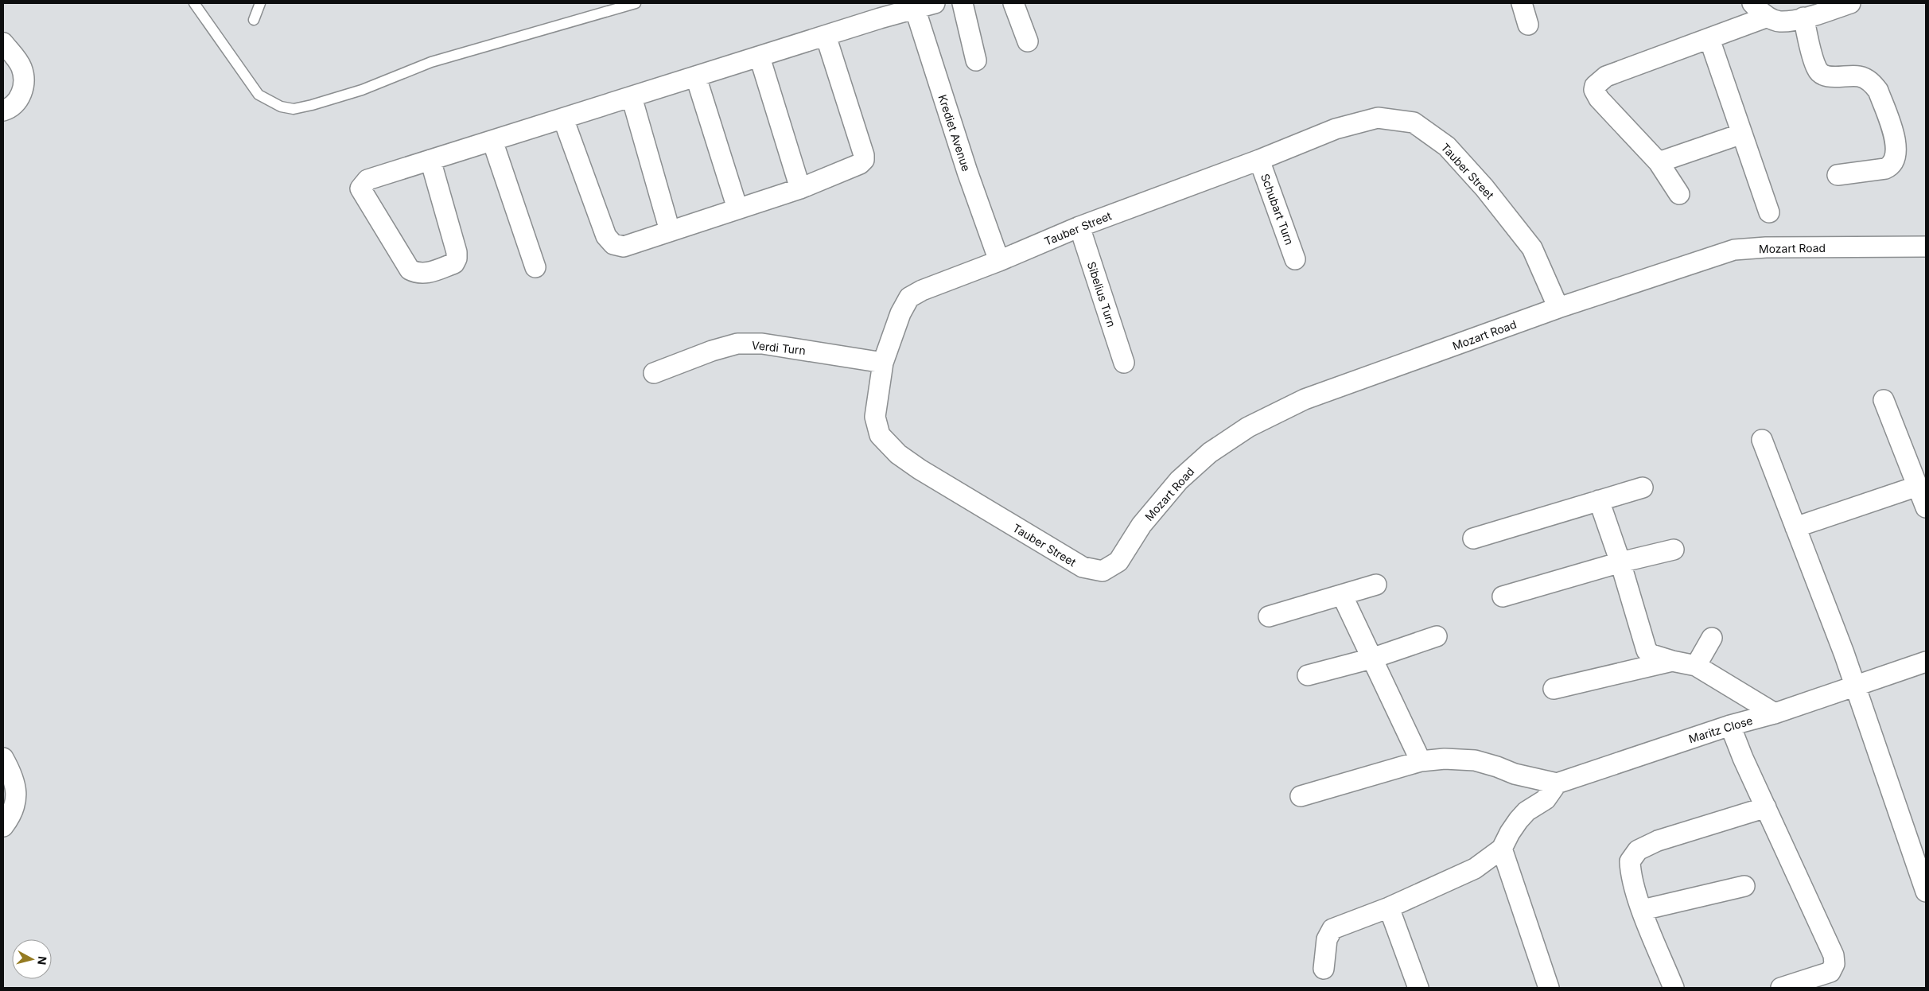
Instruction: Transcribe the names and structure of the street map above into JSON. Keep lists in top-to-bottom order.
{
  "streets": {
    "street": [
      "Krediet Avenue",
      "Tauber Street",
      "Schubart Turn",
      "Mozart Road",
      "Sibelius Turn",
      "Verdi Turn",
      "Maritz Close"
    ]
  },
  "crossings": [
    ["Krediet Avenue", "Tauber Street"],
    ["Tauber Street", "Schubart Turn"],
    ["Tauber Street", "Mozart Road"],
    ["Tauber Street", "Sibelius Turn"],
    ["Tauber Street", "Verdi Turn"]
  ],
  "north": "right"
}
